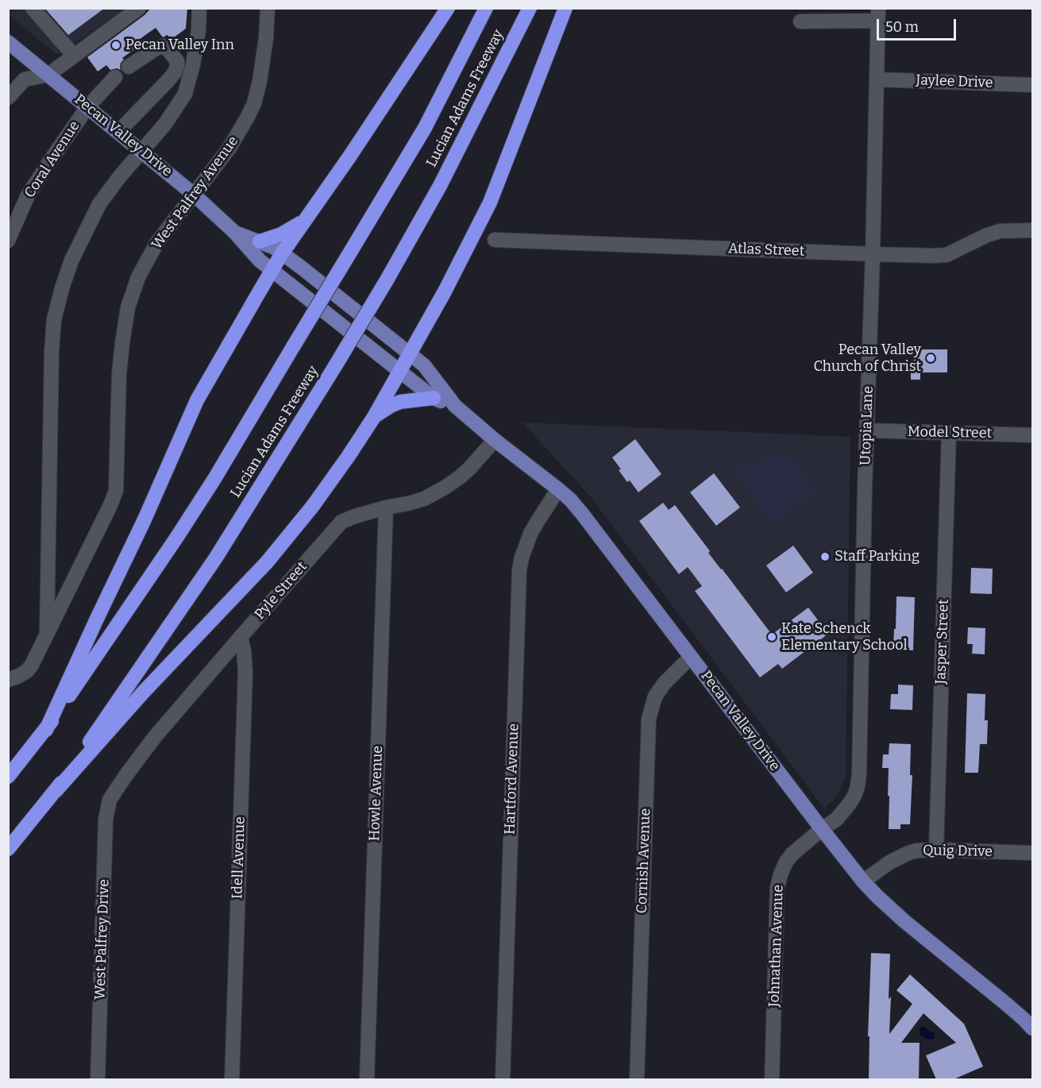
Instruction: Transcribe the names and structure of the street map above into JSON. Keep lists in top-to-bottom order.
{
  "streets": {
    "highway": ["Lucian Adams Freeway"],
    "main road": ["Pecan Valley Drive"],
    "street": [
      "Jaylee Drive",
      "Coral Avenue",
      "West Palfrey Avenue",
      "Atlas Street",
      "Utopia Lane",
      "Model Street",
      "Pyle Street",
      "Jasper Street",
      "Hartford Avenue",
      "Howle Avenue",
      "Quig Drive",
      "Idell Avenue",
      "Cornish Avenue",
      "West Palfrey Drive",
      "Johnathan Avenue"
    ]
  },
  "crossings": [
    ["Jaylee Drive", "Utopia Lane"],
    ["Pecan Valley Drive", "Coral Avenue"],
    ["Pecan Valley Drive", "West Palfrey Avenue"],
    ["Pecan Valley Drive", "Utopia Lane"],
    ["Pecan Valley Drive", "Pyle Street"],
    ["Pecan Valley Drive", "Hartford Avenue"],
    ["Pecan Valley Drive", "Quig Drive"],
    ["Pecan Valley Drive", "Cornish Avenue"],
    ["Pecan Valley Drive", "Johnathan Avenue"],
    ["Atlas Street", "Utopia Lane"],
    ["Utopia Lane", "Model Street"],
    ["Utopia Lane", "Johnathan Avenue"],
    ["Model Street", "Jasper Street"],
    ["Pyle Street", "Howle Avenue"],
    ["Pyle Street", "Idell Avenue"],
    ["Pyle Street", "West Palfrey Drive"],
    ["Jasper Street", "Quig Drive"]
  ],
  "places": [
    "Pecan Valley Inn",
    "Pecan Valley Church of Christ",
    "Staff Parking",
    "Kate Schenck Elementary School"
  ],
  "scale_bar": "50 m"
}
